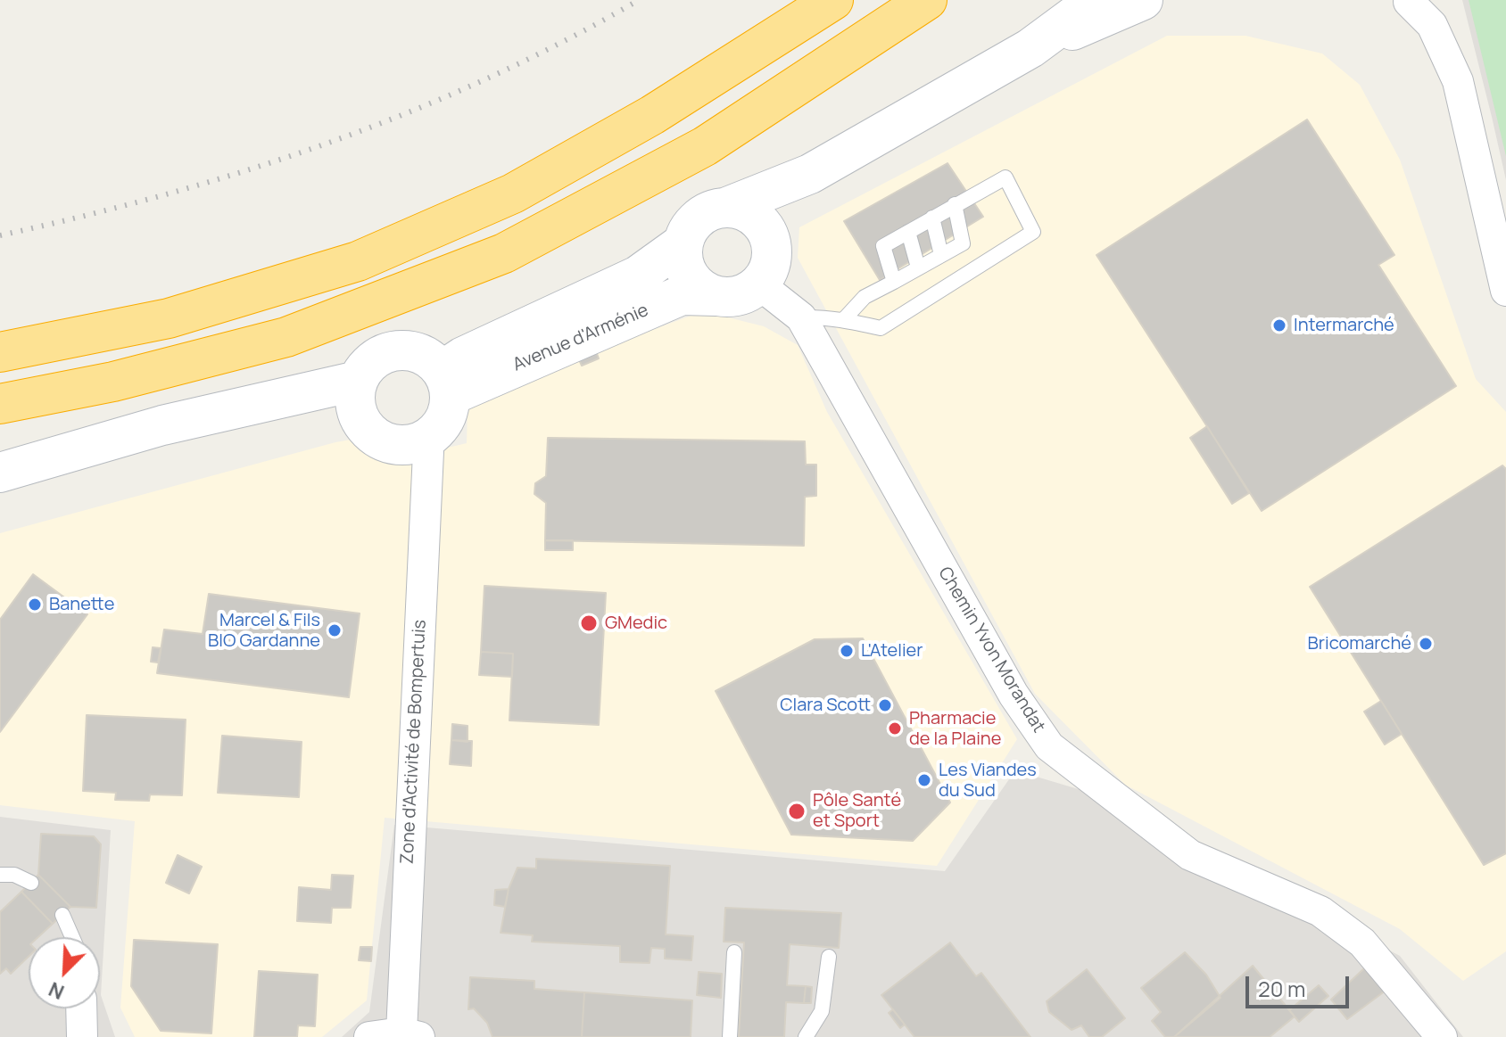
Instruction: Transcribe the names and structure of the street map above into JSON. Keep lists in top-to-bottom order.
{
  "streets": {
    "street": ["Avenue d'Arménie", "Chemin Yvon Morandat", "Zone d'Activité de Bompertuis"]
  },
  "crossings": [
    ["Avenue d'Arménie", "Chemin Yvon Morandat"],
    ["Avenue d'Arménie", "Zone d'Activité de Bompertuis"]
  ],
  "places": [
    "Intermarché",
    "Banette",
    "GMedic",
    "Marcel & Fils BIO Gardanne",
    "Bricomarché",
    "L'Atelier",
    "Clara Scott",
    "Pharmacie de la Plaine",
    "Les Viandes du Sud",
    "Pôle Santé et Sport"
  ],
  "scale_bar": "20 m",
  "north": "bottom left"
}
